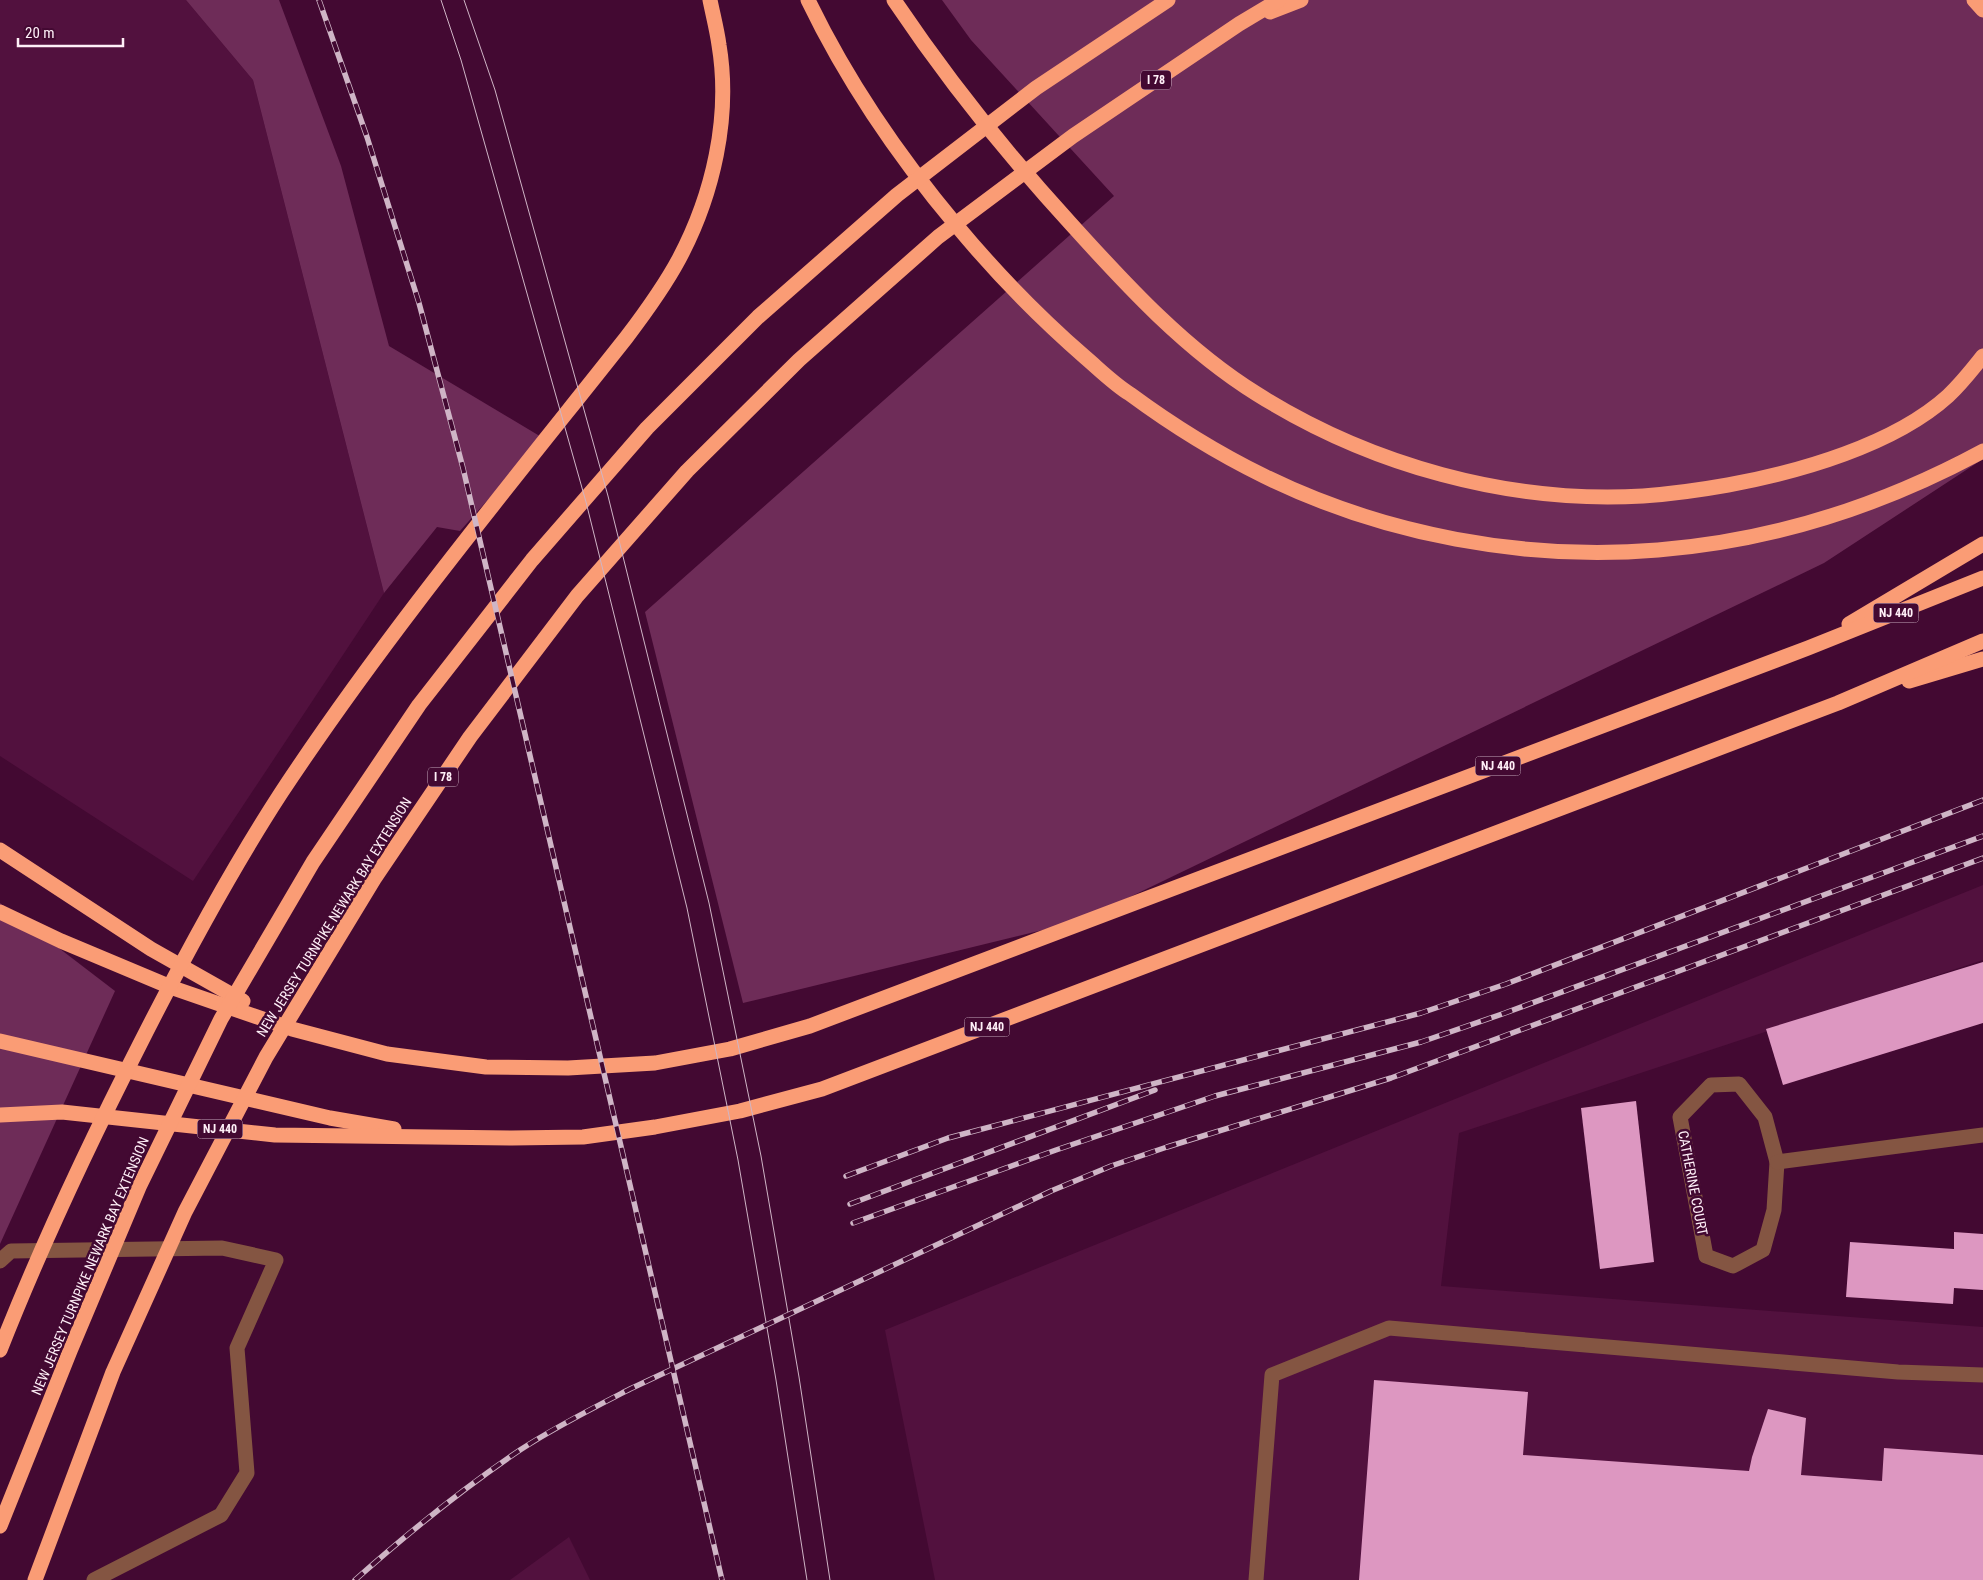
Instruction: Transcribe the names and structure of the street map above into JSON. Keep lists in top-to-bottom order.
{
  "streets": {
    "highway": ["I 78", "NJ 440", "NEW JERSEY TURNPIKE NEWARK BAY EXTENSION"],
    "street": ["CATHERINE COURT"]
  },
  "scale_bar": "20 m"
}
